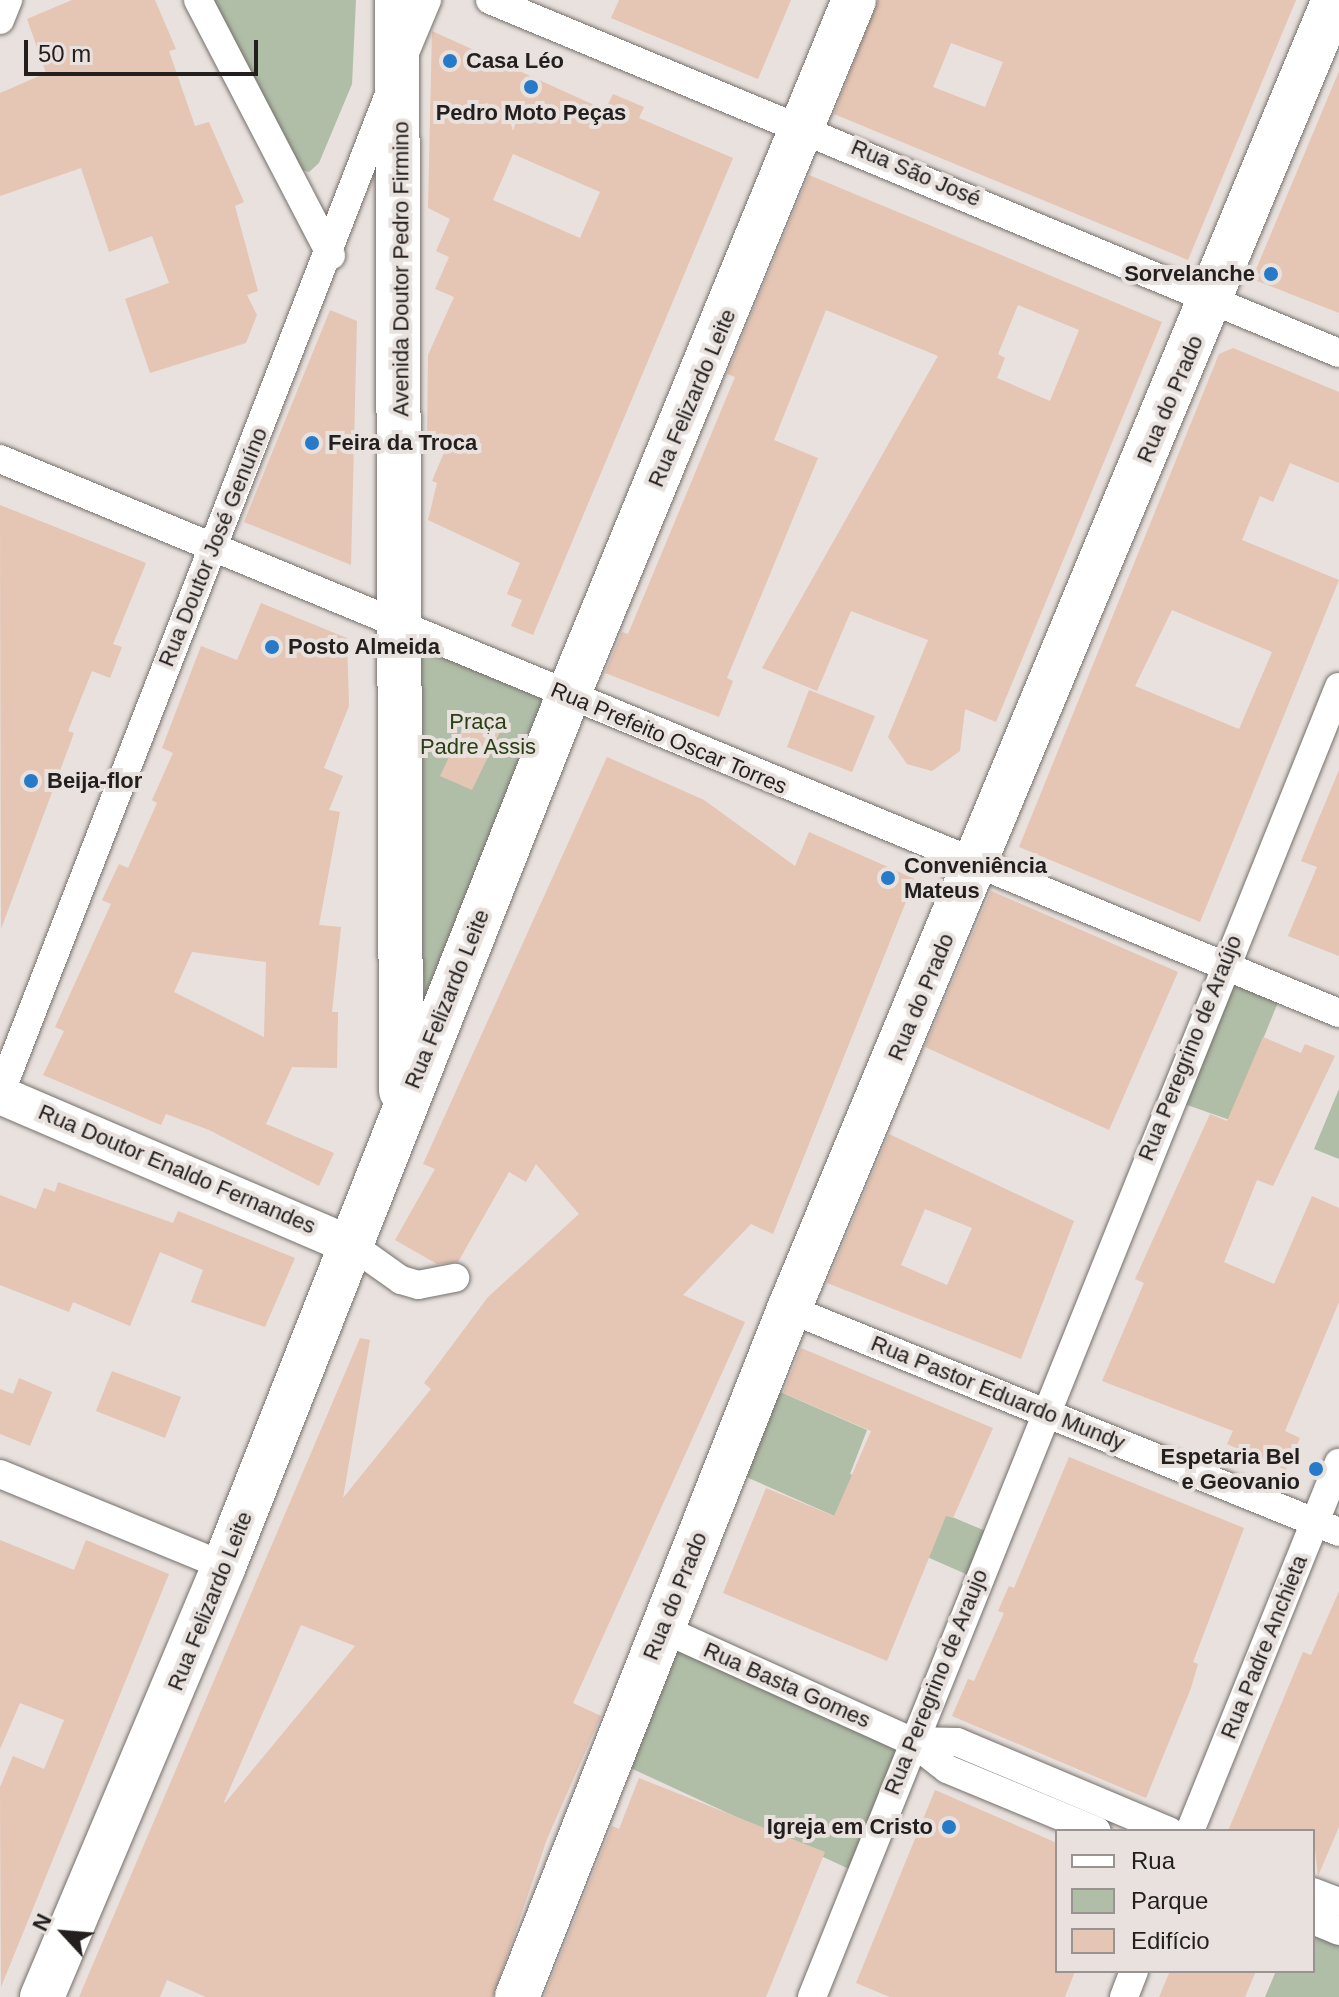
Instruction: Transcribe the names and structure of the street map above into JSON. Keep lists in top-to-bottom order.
{
  "streets": {
    "main road": [
      "Avenida Doutor Pedro Firmino",
      "Rua Felizardo Leite",
      "Rua do Prado",
      "Rua Doutor Enaldo Fernandes"
    ],
    "street": [
      "Rua São José",
      "Rua Doutor José Genuíno",
      "Rua Prefeito Oscar Torres",
      "Rua Peregrino de Araújo",
      "Rua Pastor Eduardo Mundy",
      "Rua Padre Anchieta",
      "Rua Peregrino de Araujo",
      "Rua Basta Gomes"
    ]
  },
  "crossings": [
    ["Rua São José", "Rua Felizardo Leite"],
    ["Rua São José", "Rua do Prado"],
    ["Avenida Doutor Pedro Firmino", "Rua Felizardo Leite"],
    ["Avenida Doutor Pedro Firmino", "Rua Doutor José Genuíno"],
    ["Avenida Doutor Pedro Firmino", "Rua Prefeito Oscar Torres"],
    ["Rua Felizardo Leite", "Rua Prefeito Oscar Torres"],
    ["Rua Felizardo Leite", "Rua Doutor Enaldo Fernandes"],
    ["Rua do Prado", "Rua Prefeito Oscar Torres"],
    ["Rua do Prado", "Rua Pastor Eduardo Mundy"],
    ["Rua do Prado", "Rua Basta Gomes"],
    ["Rua Doutor José Genuíno", "Rua Prefeito Oscar Torres"],
    ["Rua Doutor José Genuíno", "Rua Doutor Enaldo Fernandes"],
    ["Rua Prefeito Oscar Torres", "Rua Peregrino de Araújo"],
    ["Rua Peregrino de Araújo", "Rua Pastor Eduardo Mundy"],
    ["Rua Peregrino de Araújo", "Rua Peregrino de Araujo"],
    ["Rua Pastor Eduardo Mundy", "Rua Padre Anchieta"],
    ["Rua Pastor Eduardo Mundy", "Rua Peregrino de Araujo"],
    ["Rua Peregrino de Araujo", "Rua Basta Gomes"]
  ],
  "parks": ["Praça Padre Assis"],
  "places": [
    "Casa Léo",
    "Pedro Moto Peças",
    "Sorvelanche",
    "Feira da Troca",
    "Posto Almeida",
    "Beija-flor",
    "Conveniência Mateus",
    "Espetaria Bel e Geovanio",
    "Igreja em Cristo"
  ],
  "legend": ["Rua", "Parque", "Edifício"],
  "scale_bar": "50 m",
  "north": "top left"
}
